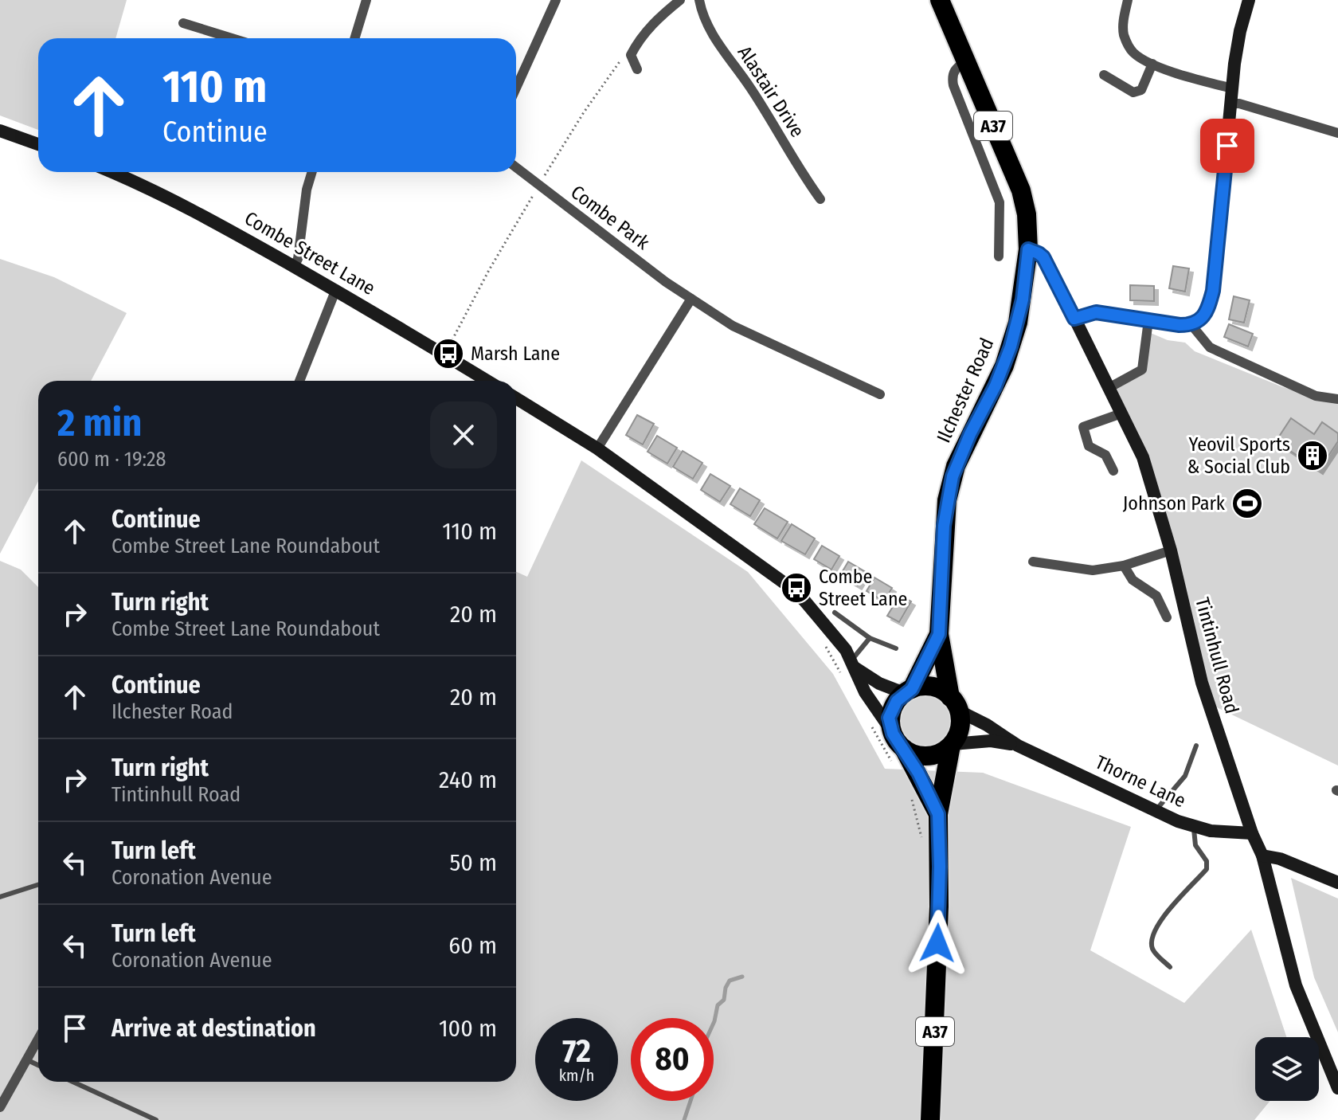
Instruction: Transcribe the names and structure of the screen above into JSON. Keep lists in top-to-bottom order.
{
  "streets": {
    "highway": ["A37", "Ilchester Road"],
    "street": [
      "Alastair Drive",
      "Combe Park",
      "Combe Street Lane",
      "Tintinhull Road",
      "Thorne Lane"
    ]
  },
  "crossings": [
    ["A37", "Ilchester Road"],
    ["A37", "Thorne Lane"],
    ["Ilchester Road", "Tintinhull Road"],
    ["Ilchester Road", "Thorne Lane"],
    ["Tintinhull Road", "Thorne Lane"]
  ],
  "places": {
    "bus stop": ["Marsh Lane", "Combe Street Lane"],
    "building": ["Yeovil Sports & Social Club"],
    "sports": ["Johnson Park"]
  },
  "page": {
    "turn": ["110 m", "Continue"],
    "heading": ["2 min", "600 m · 19:28"],
    "list": [
      {
        "name": "Continue",
        "note": "Combe Street Lane Roundabout",
        "value": "110 m"
      },
      {
        "name": "Turn right",
        "note": "Combe Street Lane Roundabout",
        "value": "20 m"
      },
      {
        "name": "Continue",
        "note": "Ilchester Road",
        "value": "20 m"
      },
      {
        "name": "Turn right",
        "note": "Tintinhull Road",
        "value": "240 m"
      },
      {
        "name": "Turn left",
        "note": "Coronation Avenue",
        "value": "50 m"
      },
      {
        "name": "Turn left",
        "note": "Coronation Avenue",
        "value": "60 m"
      },
      {
        "name": "Arrive at destination",
        "value": "100 m"
      }
    ],
    "speed": "72 km/h",
    "limit": "80"
  }
}
